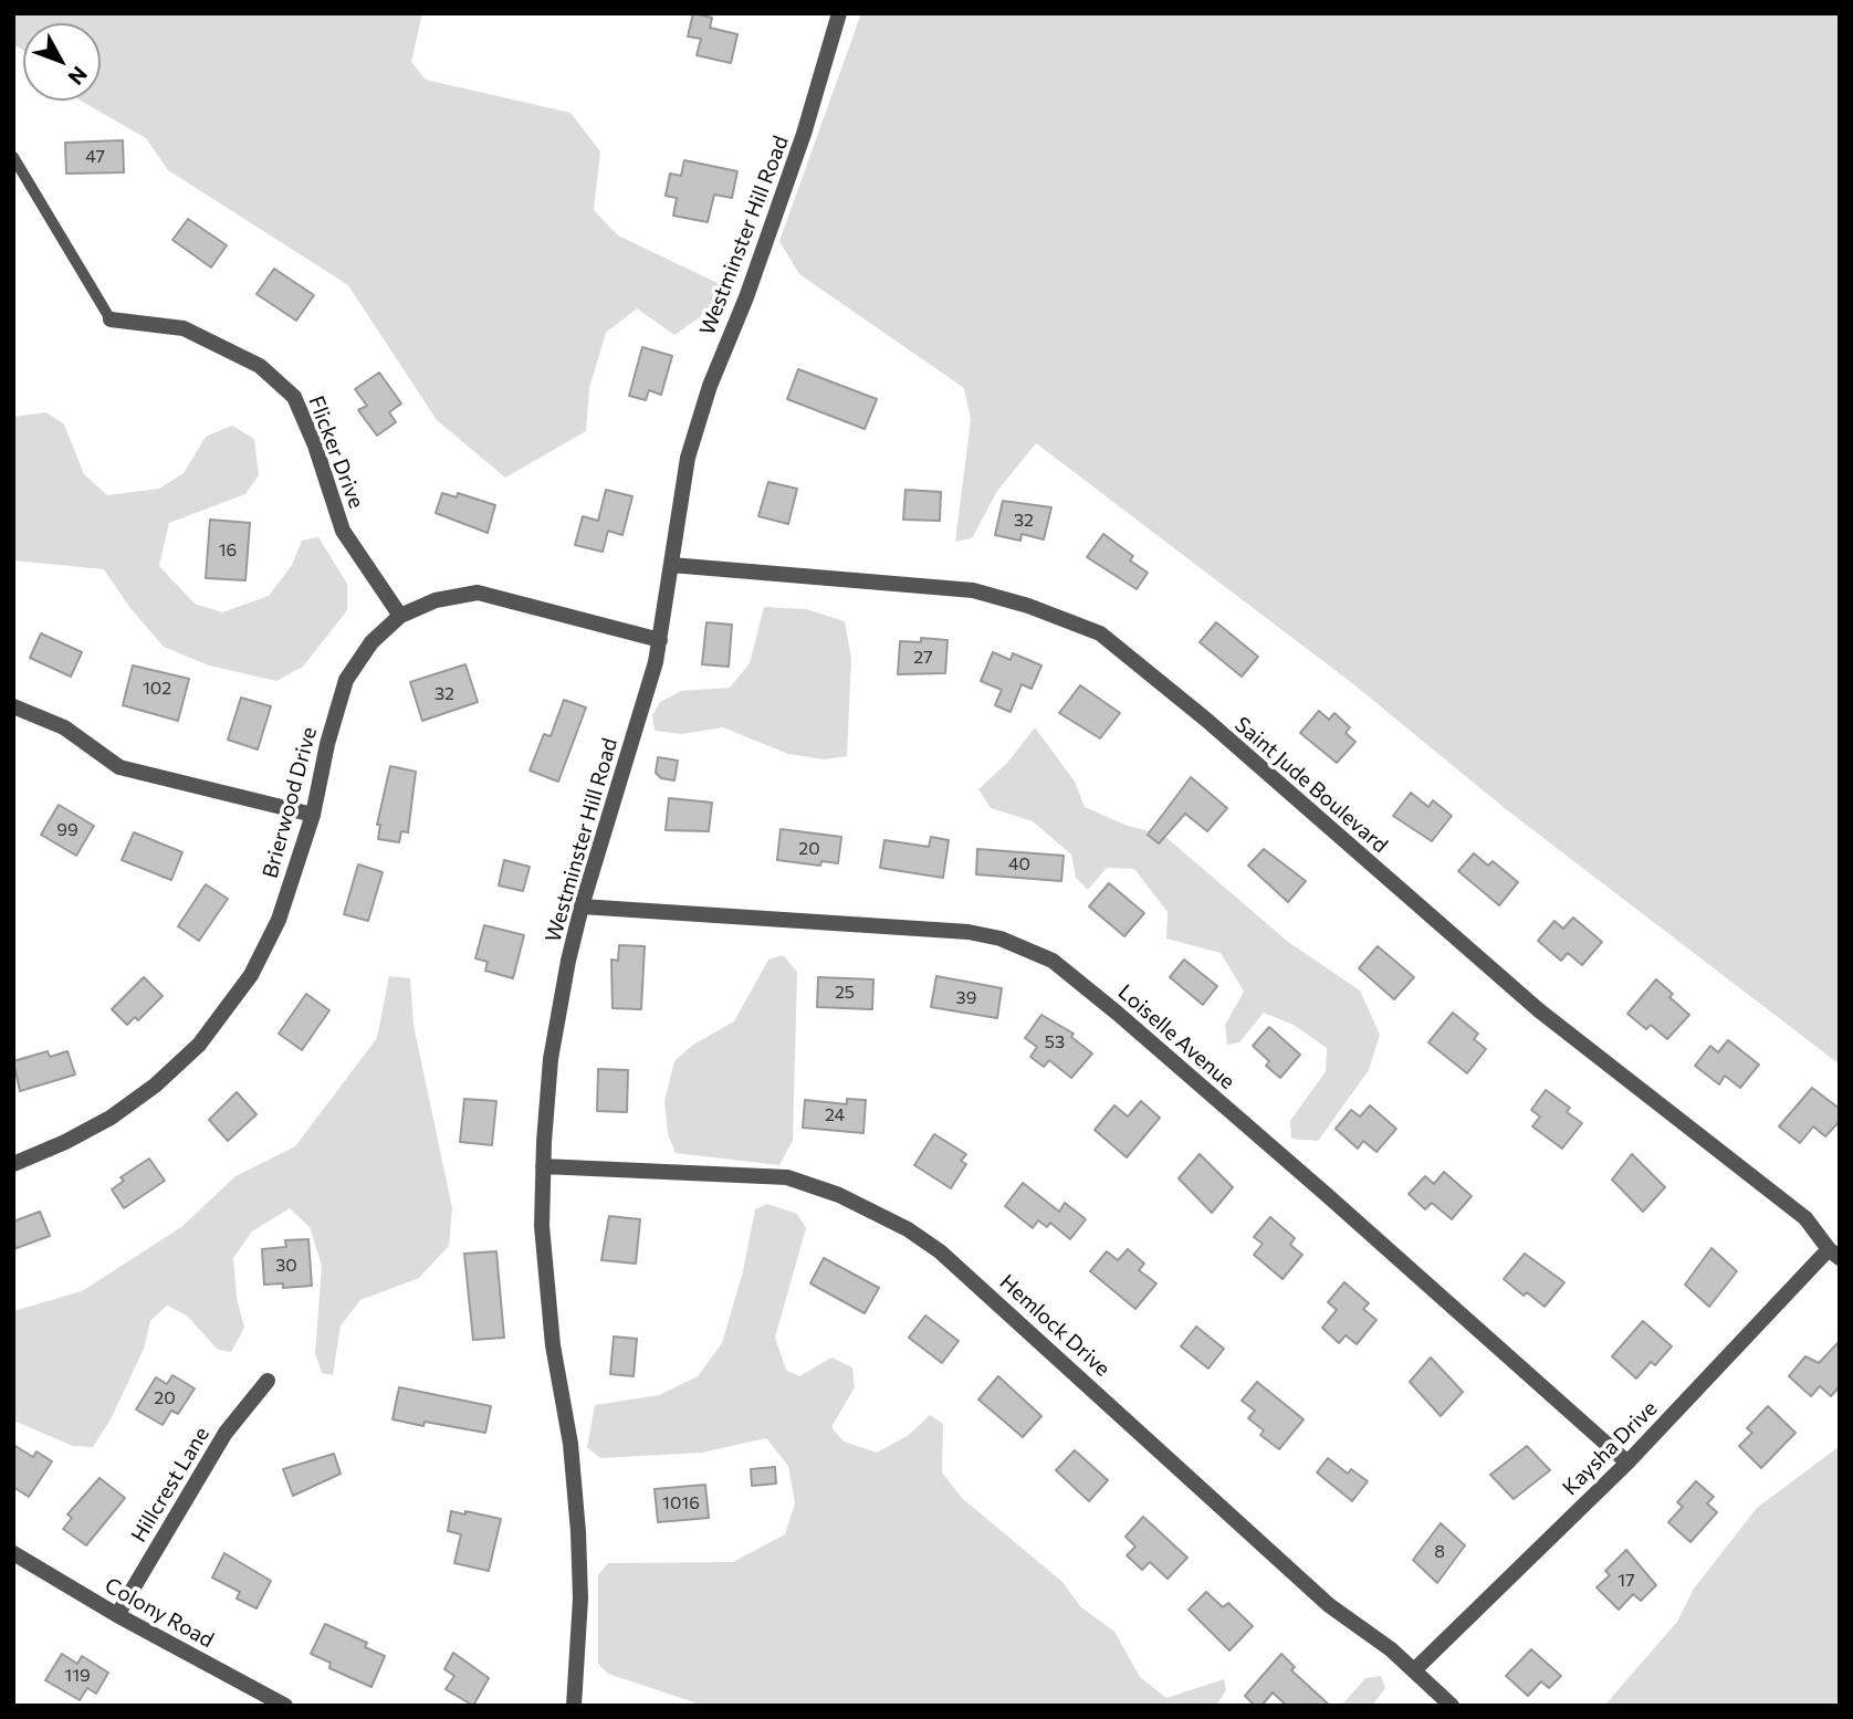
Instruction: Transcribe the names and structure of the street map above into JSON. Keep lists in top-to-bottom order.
{
  "streets": {
    "street": [
      "Westminster Hill Road",
      "Flicker Drive",
      "Saint Jude Boulevard",
      "Brierwood Drive",
      "Loiselle Avenue",
      "Hemlock Drive",
      "Kaysha Drive",
      "Hillcrest Lane",
      "Colony Road"
    ]
  },
  "crossings": [
    ["Westminster Hill Road", "Saint Jude Boulevard"],
    ["Westminster Hill Road", "Brierwood Drive"],
    ["Westminster Hill Road", "Loiselle Avenue"],
    ["Westminster Hill Road", "Hemlock Drive"],
    ["Flicker Drive", "Brierwood Drive"],
    ["Saint Jude Boulevard", "Kaysha Drive"],
    ["Loiselle Avenue", "Kaysha Drive"],
    ["Hemlock Drive", "Kaysha Drive"],
    ["Hillcrest Lane", "Colony Road"]
  ],
  "house_numbers": [
    "47",
    "32",
    "16",
    "27",
    "102",
    "32",
    "99",
    "20",
    "40",
    "25",
    "39",
    "53",
    "24",
    "30",
    "20",
    "1016",
    "8",
    "17",
    "119"
  ],
  "north": "bottom right"
}
